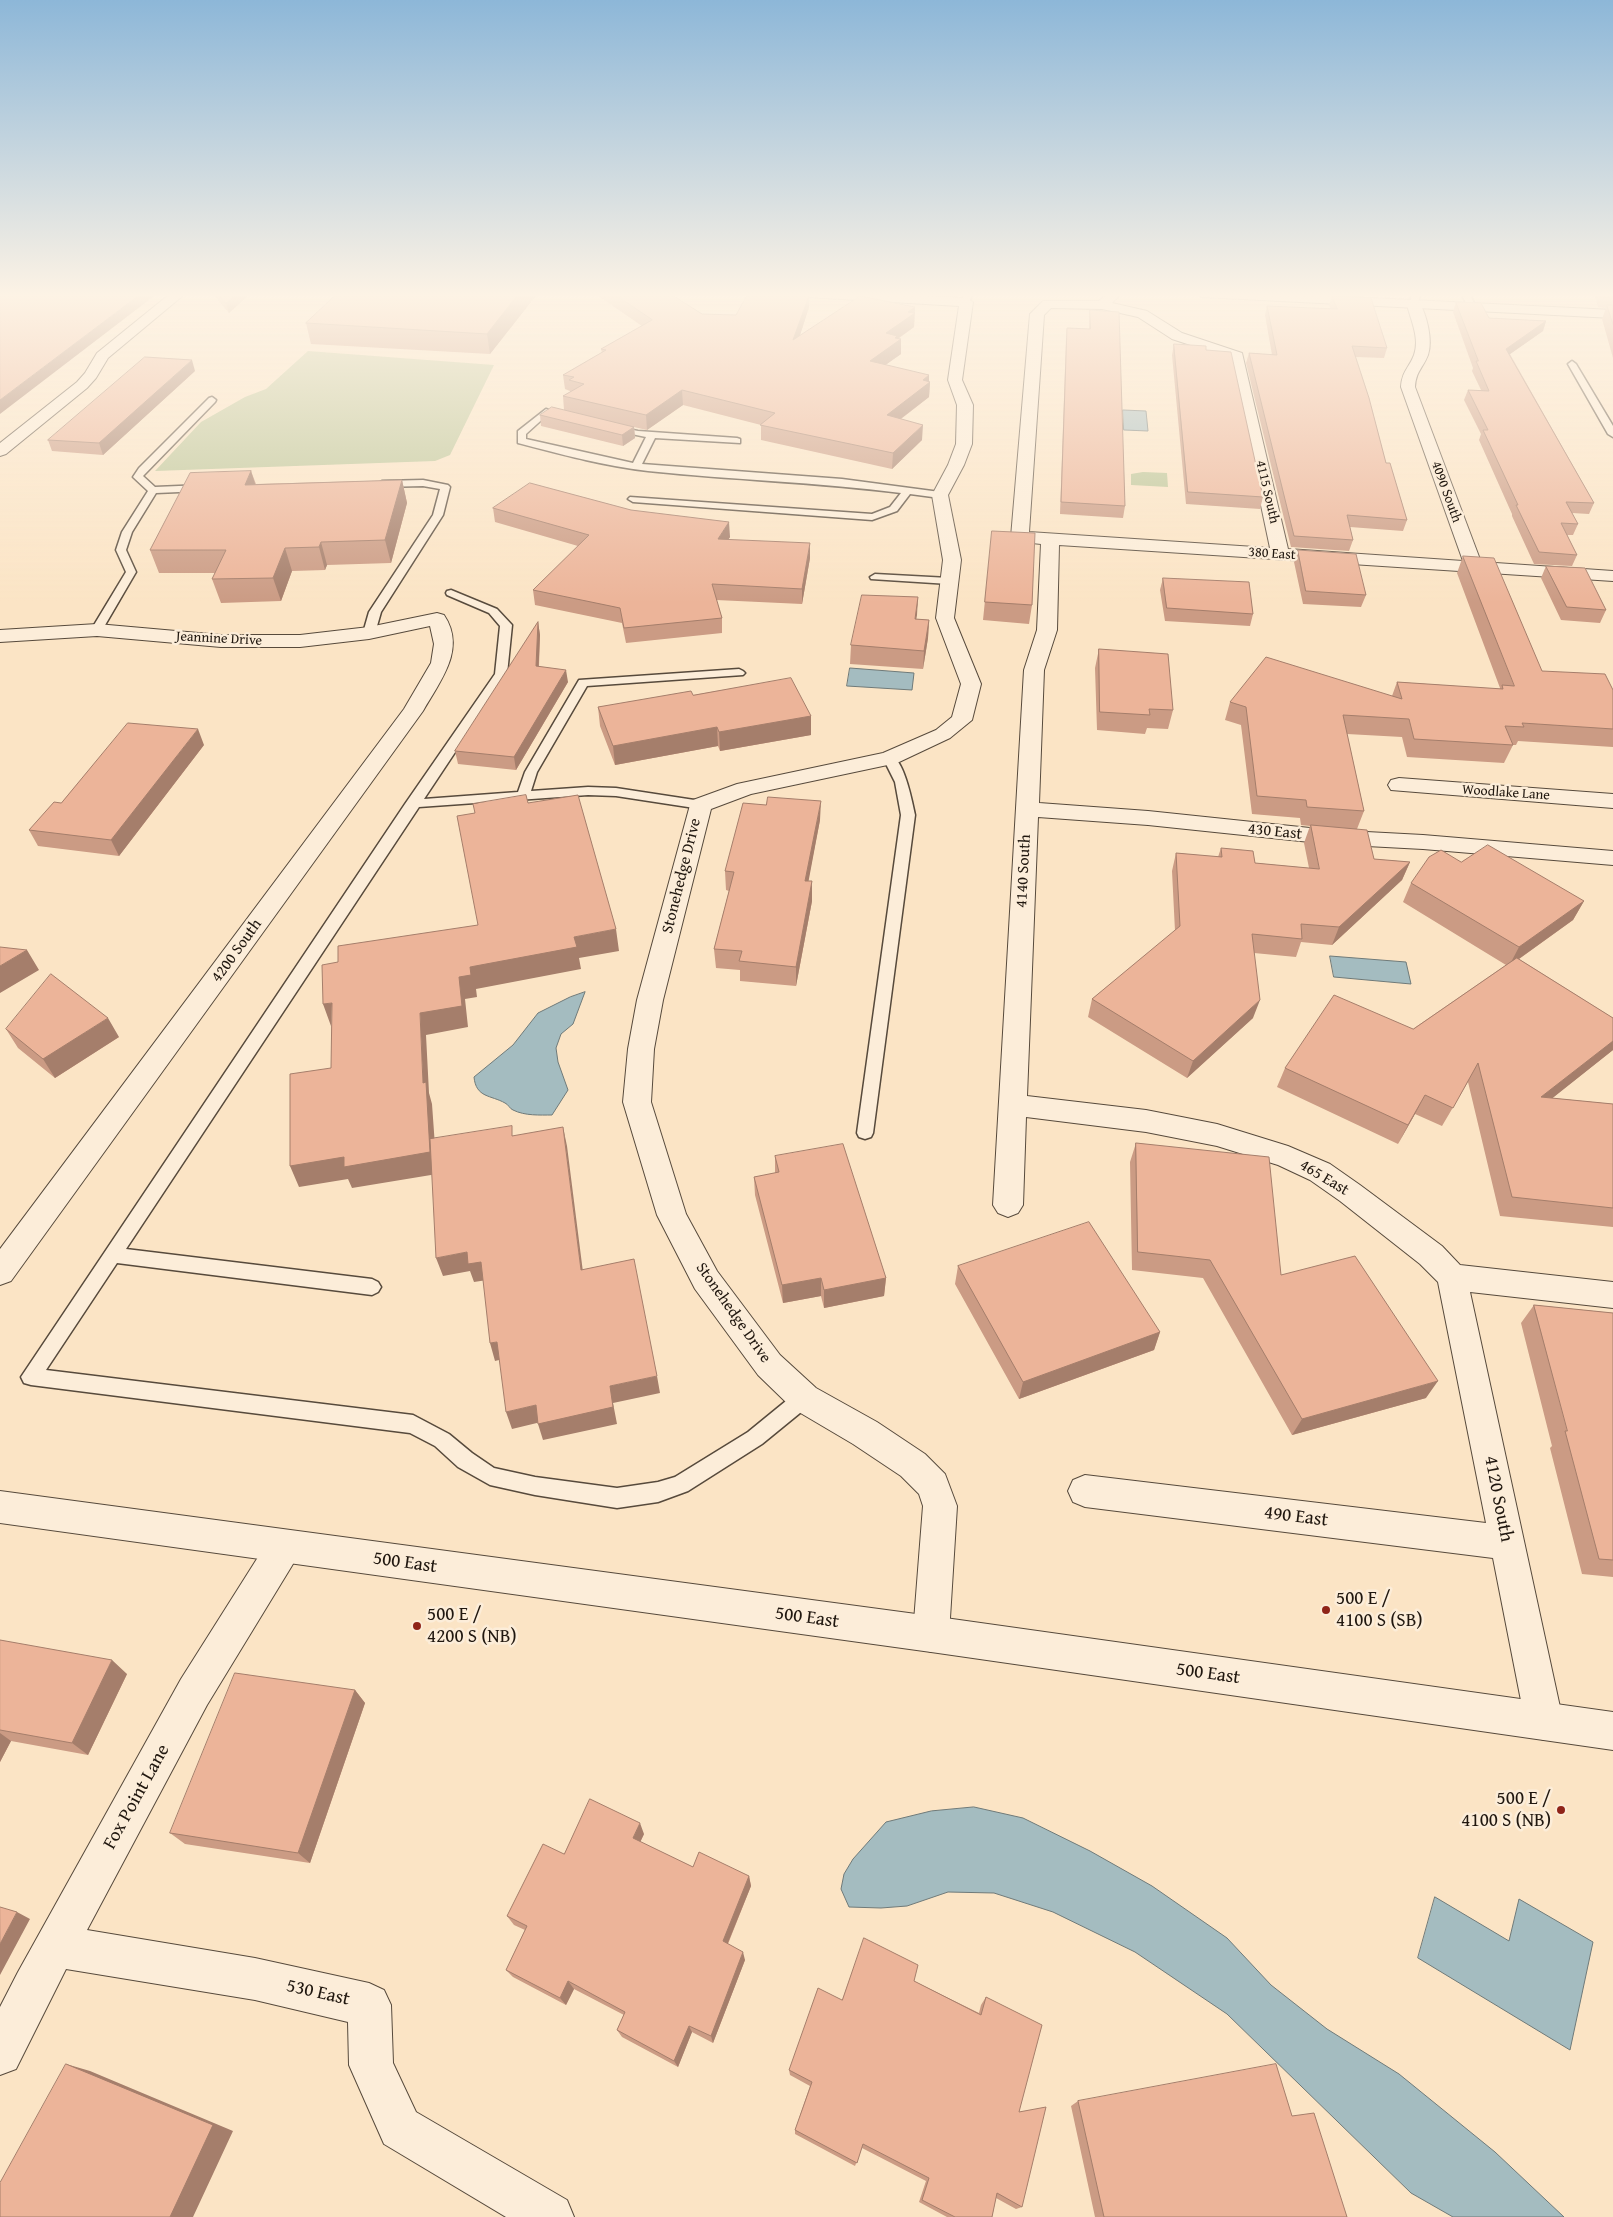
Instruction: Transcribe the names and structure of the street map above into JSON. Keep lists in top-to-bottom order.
{
  "streets": {
    "street": [
      "4115 South",
      "4090 South",
      "380 East",
      "Jeannine Drive",
      "Woodlake Lane",
      "430 East",
      "4140 South",
      "Stonehedge Drive",
      "4200 South",
      "465 East",
      "4120 South",
      "490 East",
      "500 East",
      "Fox Point Lane",
      "530 East"
    ]
  },
  "crossings": [
    ["4115 South", "380 East"],
    ["4090 South", "380 East"],
    ["380 East", "4140 South"],
    ["Jeannine Drive", "4200 South"],
    ["430 East", "4140 South"],
    ["4140 South", "465 East"],
    ["Stonehedge Drive", "500 East"],
    ["465 East", "4120 South"],
    ["4120 South", "490 East"],
    ["4120 South", "500 East"],
    ["500 East", "Fox Point Lane"],
    ["Fox Point Lane", "530 East"]
  ],
  "places": ["500 E / 4100 S (SB)", "500 E / 4200 S (NB)", "500 E / 4100 S (NB)"]
}
